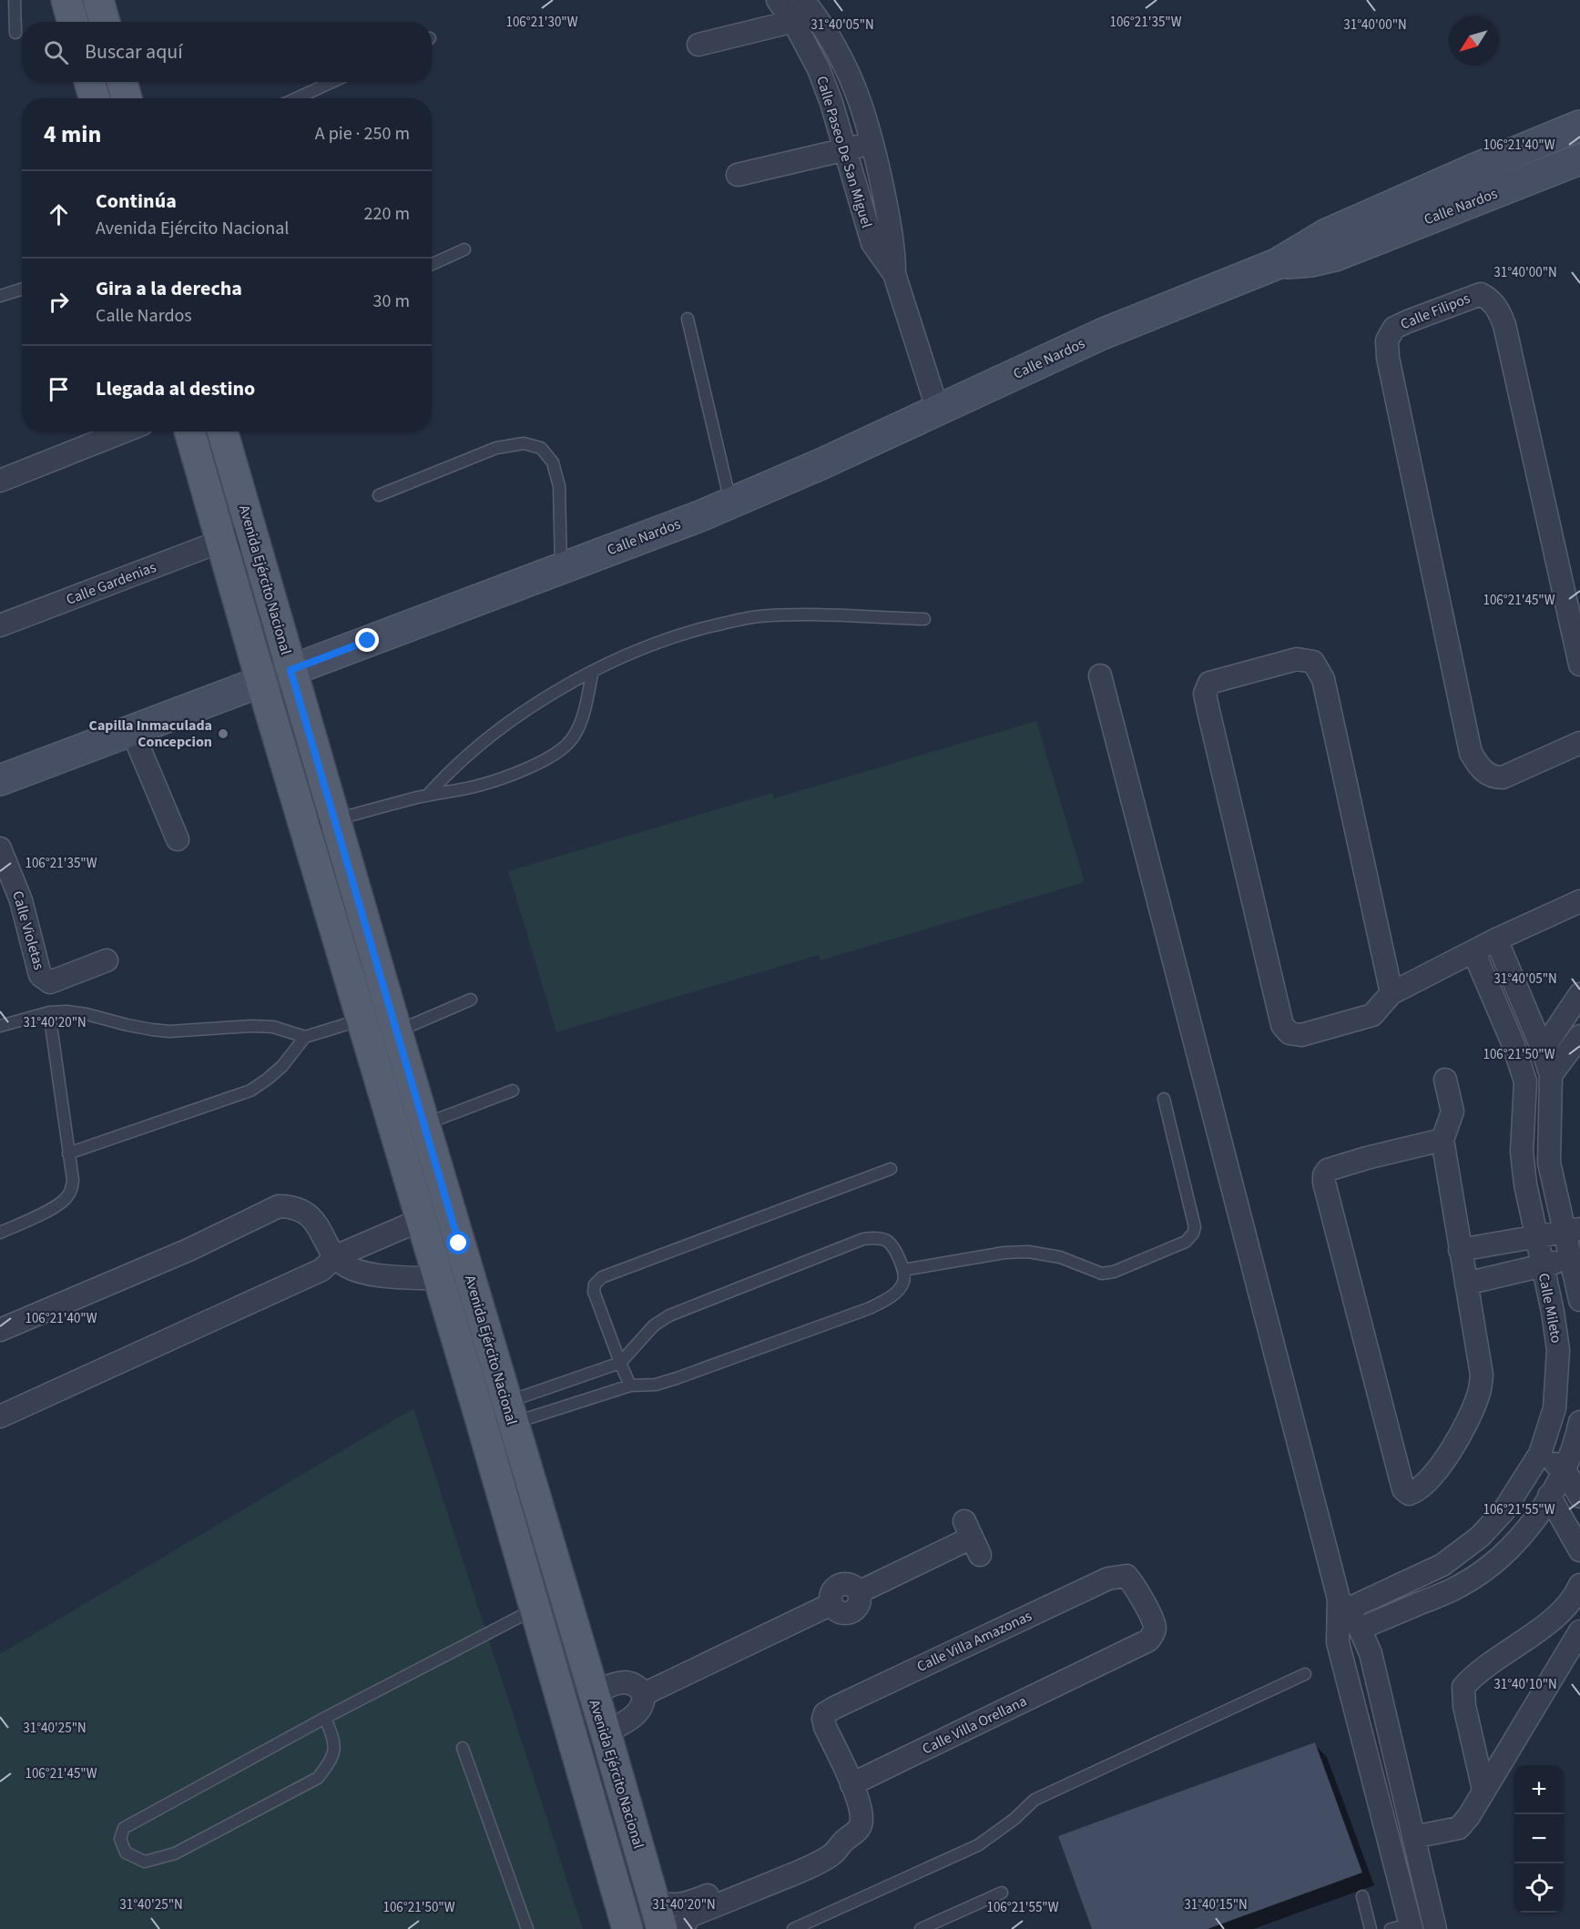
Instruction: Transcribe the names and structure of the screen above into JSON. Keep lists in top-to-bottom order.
{
  "streets": {
    "main road": ["Avenida Ejército Nacional"],
    "street": [
      "Calle Paseo De San Miguel",
      "Calle Nardos",
      "Calle Filipos",
      "Calle Gardenias",
      "Calle Violetas",
      "Calle Mileto",
      "Calle Villa Amazonas",
      "Calle Villa Orellana"
    ]
  },
  "crossings": [
    ["Calle Paseo De San Miguel", "Calle Nardos"],
    ["Calle Nardos", "Avenida Ejército Nacional"],
    ["Avenida Ejército Nacional", "Calle Gardenias"],
    ["Calle Villa Amazonas", "Calle Villa Orellana"]
  ],
  "places": ["Capilla Inmaculada Concepcion"],
  "north": "bottom left",
  "page": {
    "search": "Buscar aquí",
    "heading": ["4 min", "A pie · 250 m"],
    "list": [
      ["Continúa", "Avenida Ejército Nacional", "220 m"],
      ["Gira a la derecha", "Calle Nardos", "30 m"],
      "Llegada al destino"
    ],
    "map_buttons": ["+", "−"]
  },
  "coordinates": [
    "106°21'30\"W",
    "106°21'35\"W",
    "31°40'05\"N",
    "31°40'00\"N",
    "106°21'40\"W",
    "106°21'45\"W",
    "31°40'20\"N",
    "106°21'50\"W",
    "106°21'55\"W",
    "31°40'10\"N",
    "31°40'25\"N",
    "31°40'15\"N"
  ]
}
